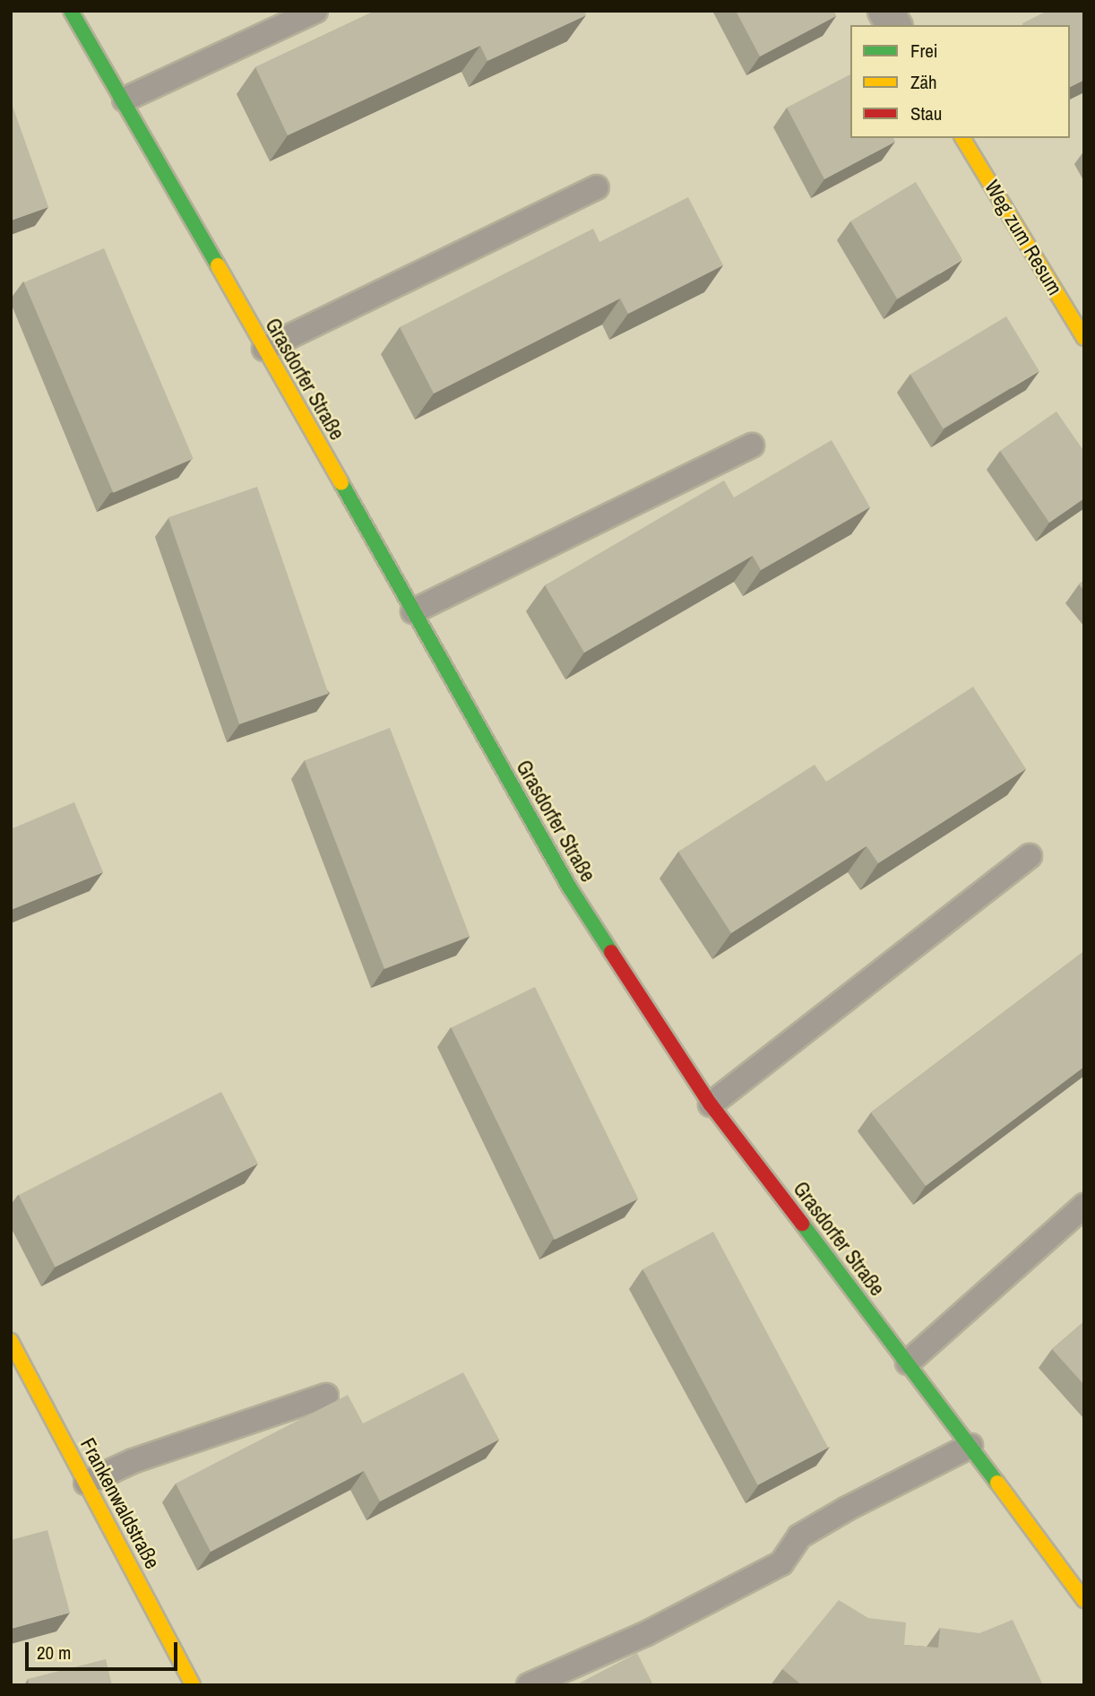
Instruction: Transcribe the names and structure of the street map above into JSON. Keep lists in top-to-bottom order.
{
  "streets": {
    "street": ["Weg zum Resum", "Grasdorfer Straße", "Frankenwaldstraße"]
  },
  "legend": ["Frei", "Zäh", "Stau"],
  "scale_bar": "20 m"
}
